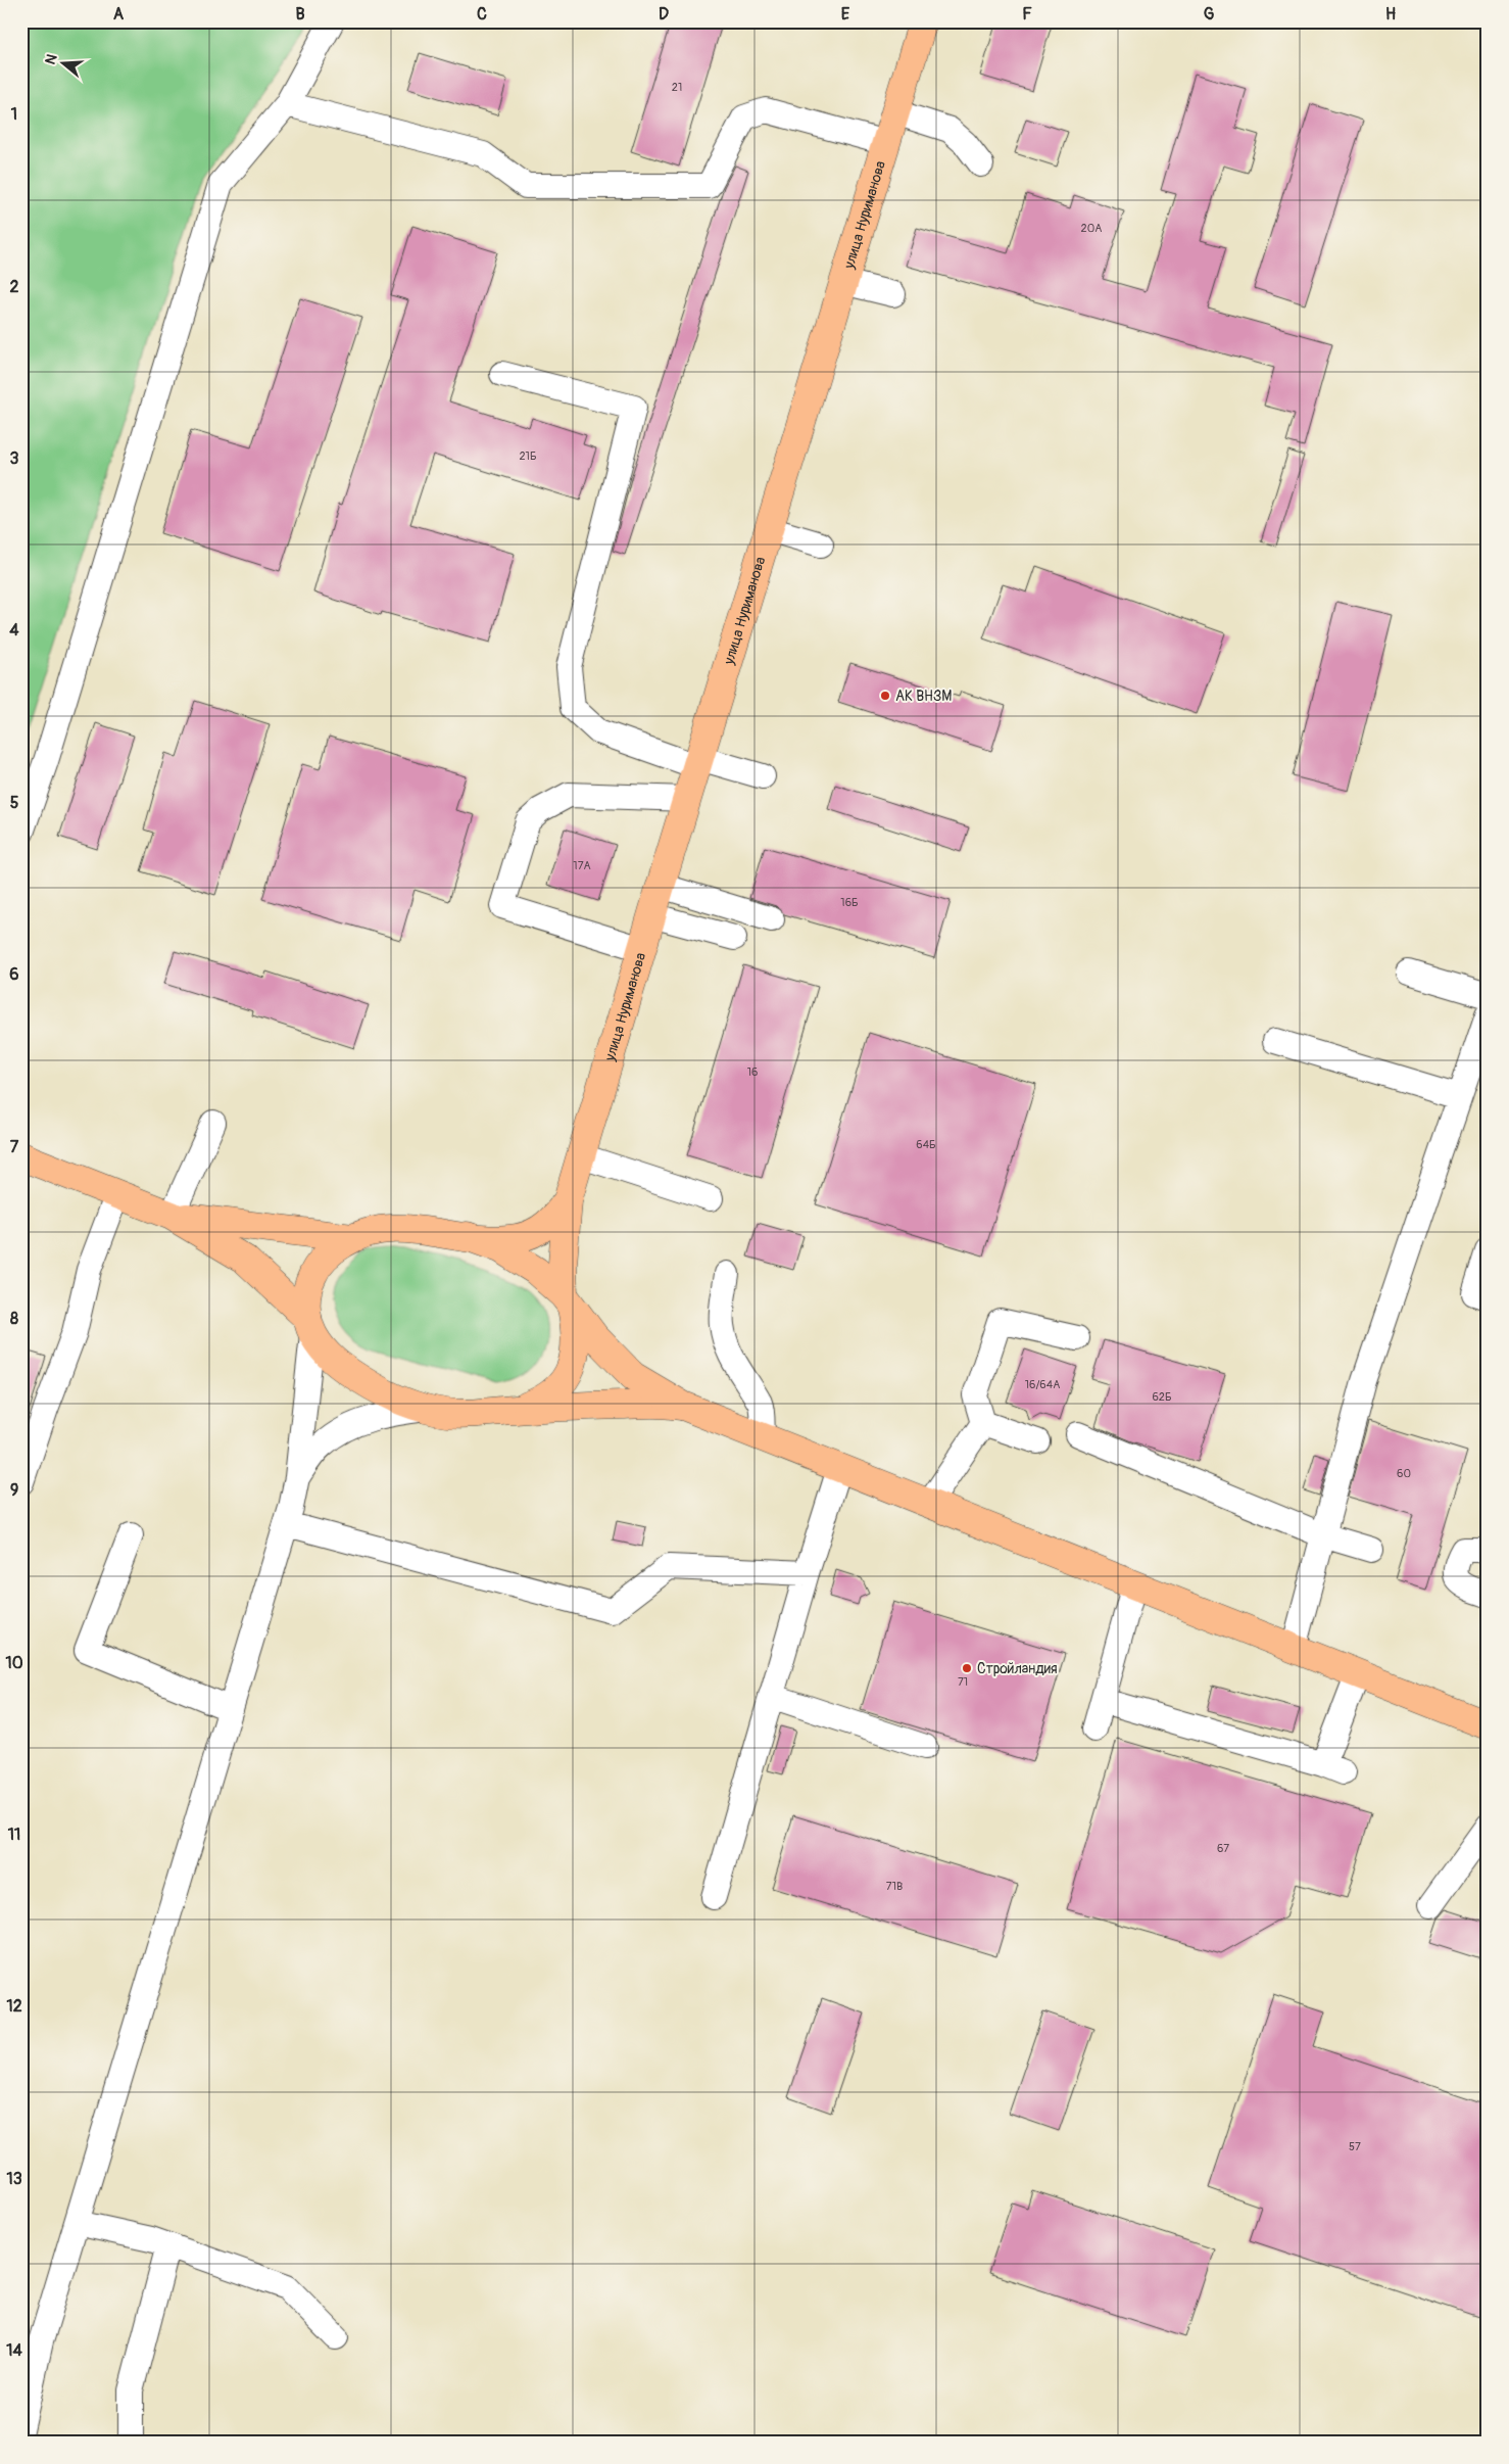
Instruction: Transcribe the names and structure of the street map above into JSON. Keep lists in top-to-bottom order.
{
  "streets": {
    "main road": ["улица Нуриманова"]
  },
  "places": ["АК ВНЗМ", "Стройландия"],
  "house_numbers": [
    "21",
    "20А",
    "21Б",
    "17А",
    "16Б",
    "16",
    "64Б",
    "16/64А",
    "62Б",
    "60",
    "71",
    "67",
    "71В",
    "57"
  ],
  "north": "left",
  "grid": {
    "columns": [
      "A",
      "B",
      "C",
      "D",
      "E",
      "F",
      "G",
      "H"
    ],
    "rows": [
      "1",
      "2",
      "3",
      "4",
      "5",
      "6",
      "7",
      "8",
      "9",
      "10",
      "11",
      "12",
      "13",
      "14"
    ]
  }
}
